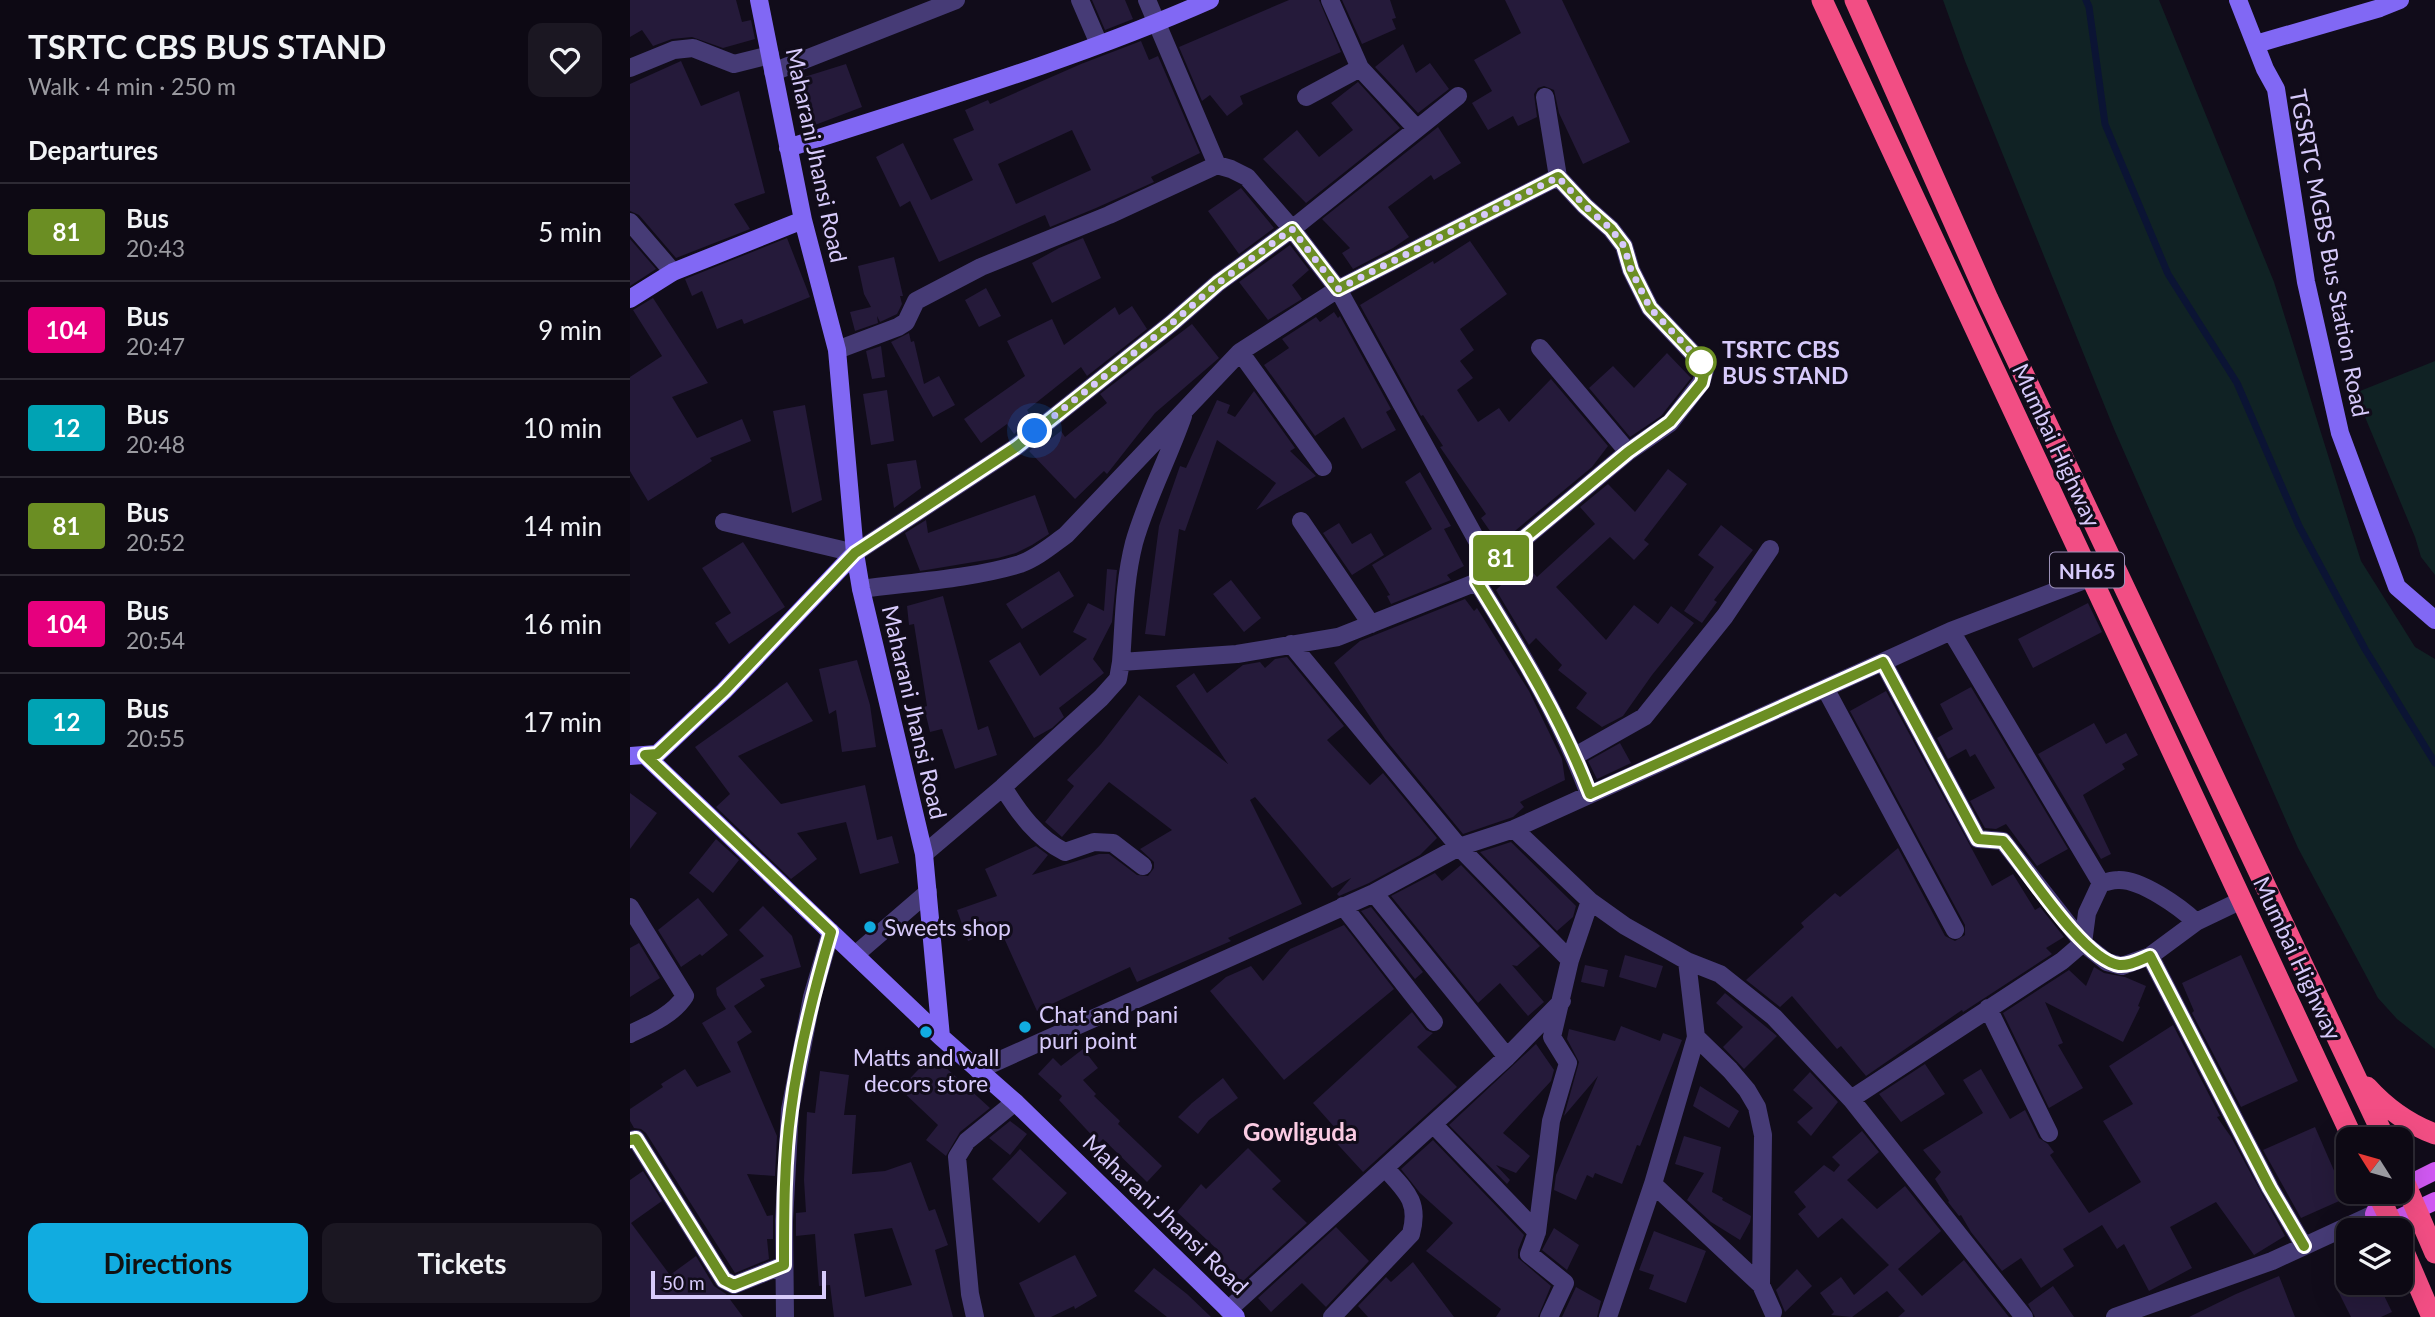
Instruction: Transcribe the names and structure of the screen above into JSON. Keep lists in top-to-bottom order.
{
  "streets": {
    "highway": ["Mumbai Highway", "NH65"],
    "street": ["Maharani Jhansi Road", "TGSRTC MGBS Bus Station Road"]
  },
  "districts": ["Gowliguda"],
  "places": [
    "TSRTC CBS BUS STAND",
    "Sweets shop",
    "Chat and pani puri point",
    "Matts and wall decors store"
  ],
  "lines": ["bus line 81"],
  "scale_bar": "50 m",
  "north": "top left",
  "page": {
    "heading": [
      ["TSRTC CBS BUS STAND", "Walk · 4 min · 250 m"],
      "Departures"
    ],
    "on_map": "81",
    "list": [
      {
        "mark": "81",
        "name": "Bus",
        "note": "20:43",
        "value": "5 min"
      },
      {
        "mark": "104",
        "name": "Bus",
        "note": "20:47",
        "value": "9 min"
      },
      {
        "mark": "12",
        "name": "Bus",
        "note": "20:48",
        "value": "10 min"
      },
      {
        "mark": "81",
        "name": "Bus",
        "note": "20:52",
        "value": "14 min"
      },
      {
        "mark": "104",
        "name": "Bus",
        "note": "20:54",
        "value": "16 min"
      },
      {
        "mark": "12",
        "name": "Bus",
        "note": "20:55",
        "value": "17 min"
      }
    ],
    "buttons": ["Directions", "Tickets"],
    "scale": "50 m"
  }
}
